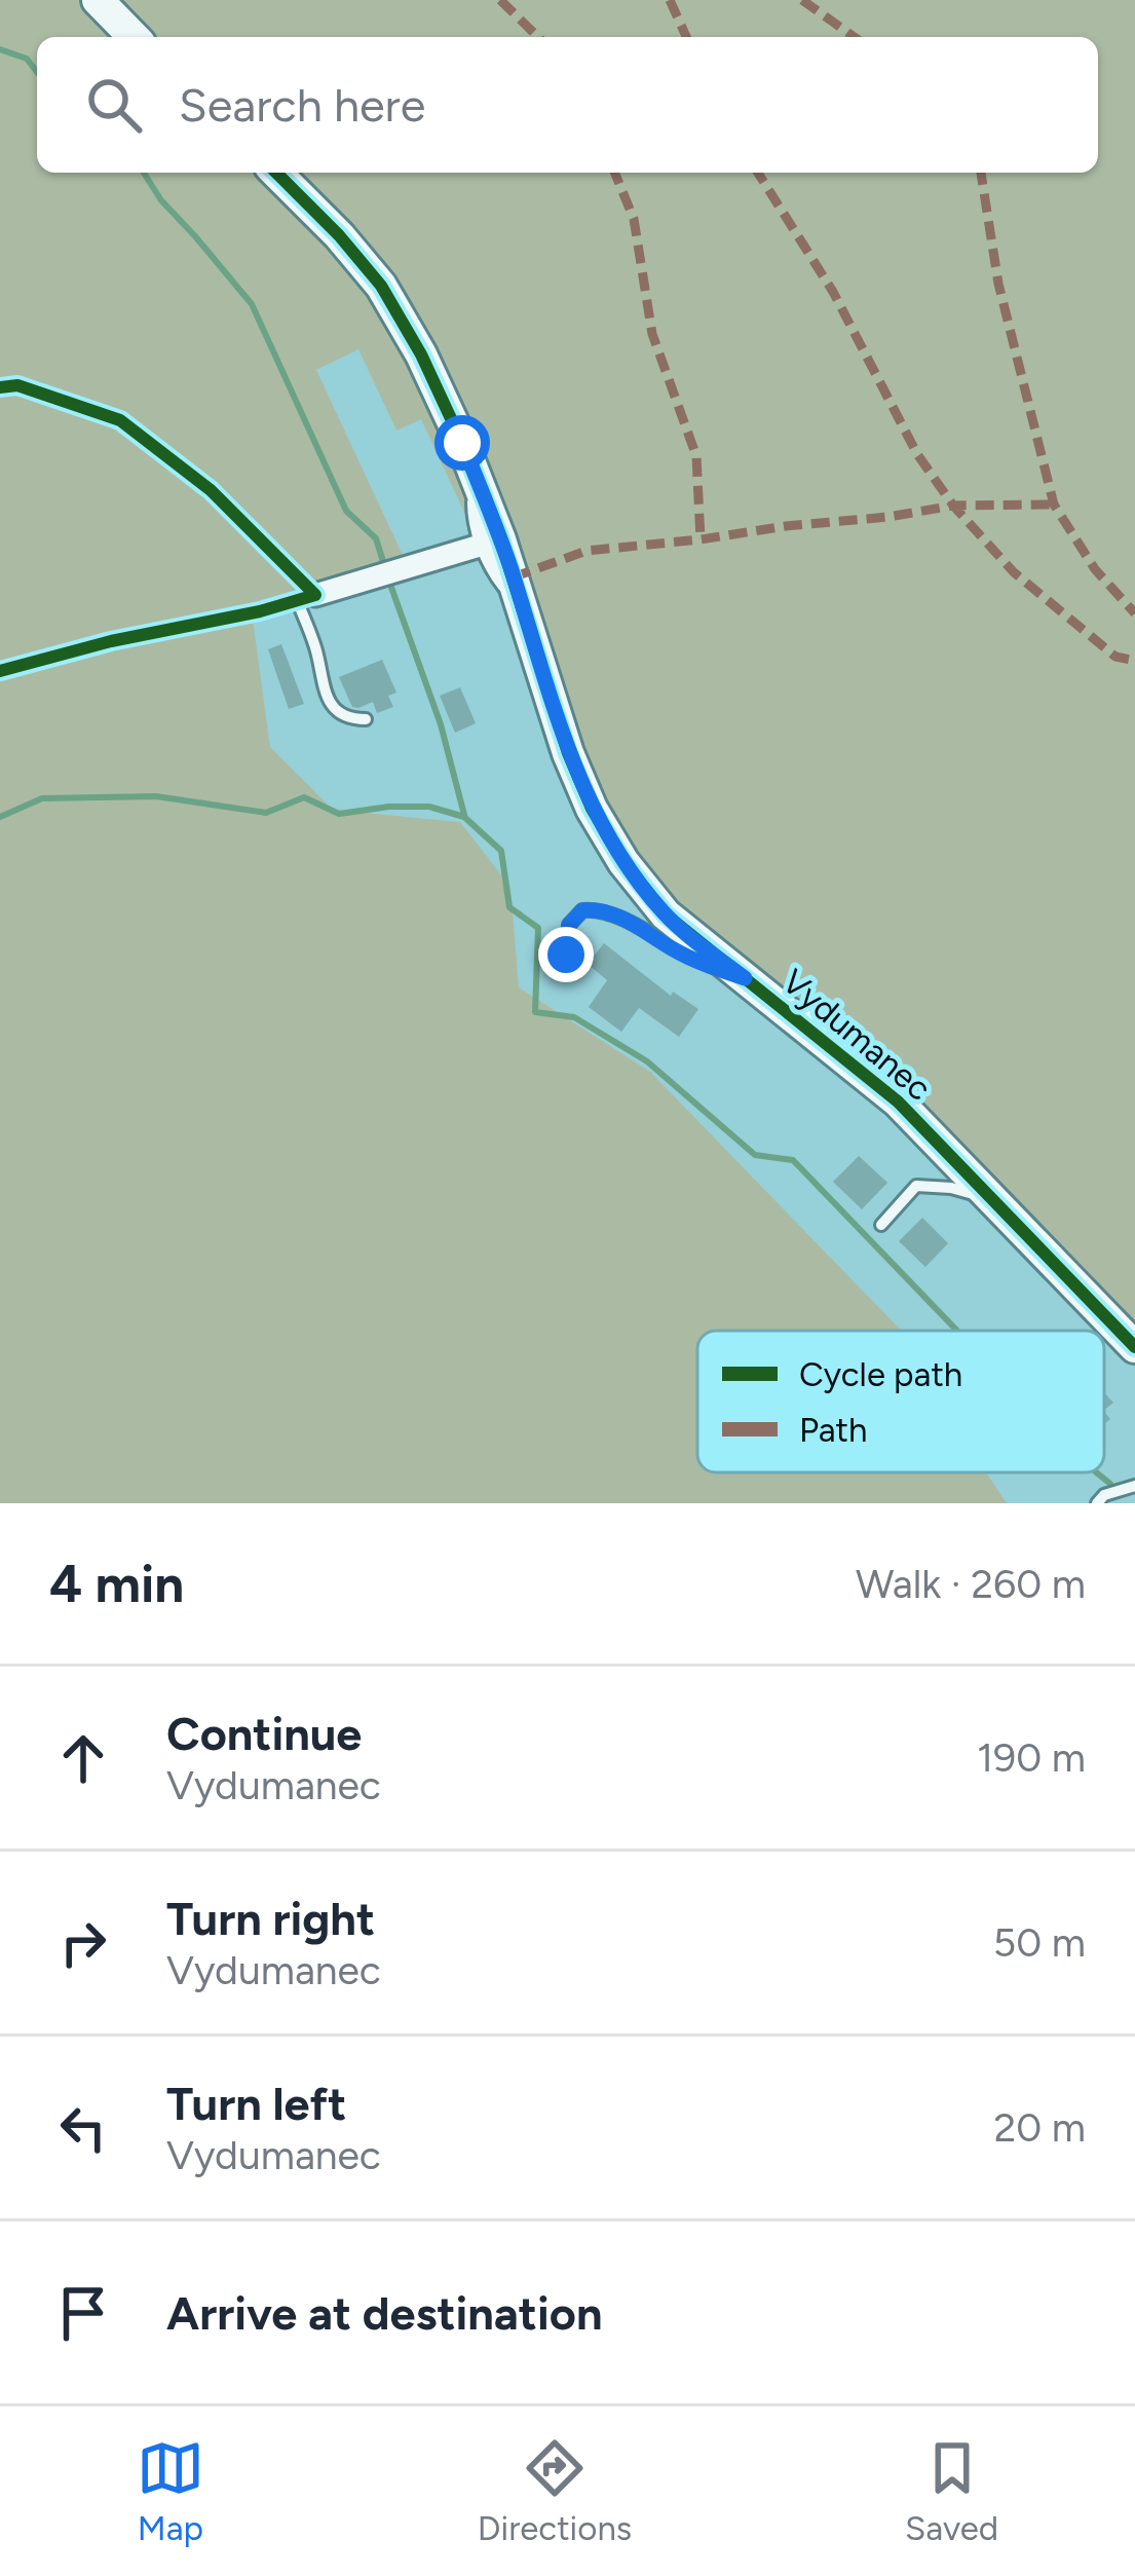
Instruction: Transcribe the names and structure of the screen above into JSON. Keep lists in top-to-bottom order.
{
  "streets": {
    "main road": ["Vydumanec"]
  },
  "legend": ["Cycle path", "Path"],
  "page": {
    "search": "Search here",
    "heading": ["4 min", "Walk · 260 m"],
    "list": [
      ["Continue", "Vydumanec", "190 m"],
      ["Turn right", "Vydumanec", "50 m"],
      ["Turn left", "Vydumanec", "20 m"],
      "Arrive at destination"
    ],
    "nav": ["Map", "Directions", "Saved"]
  }
}
